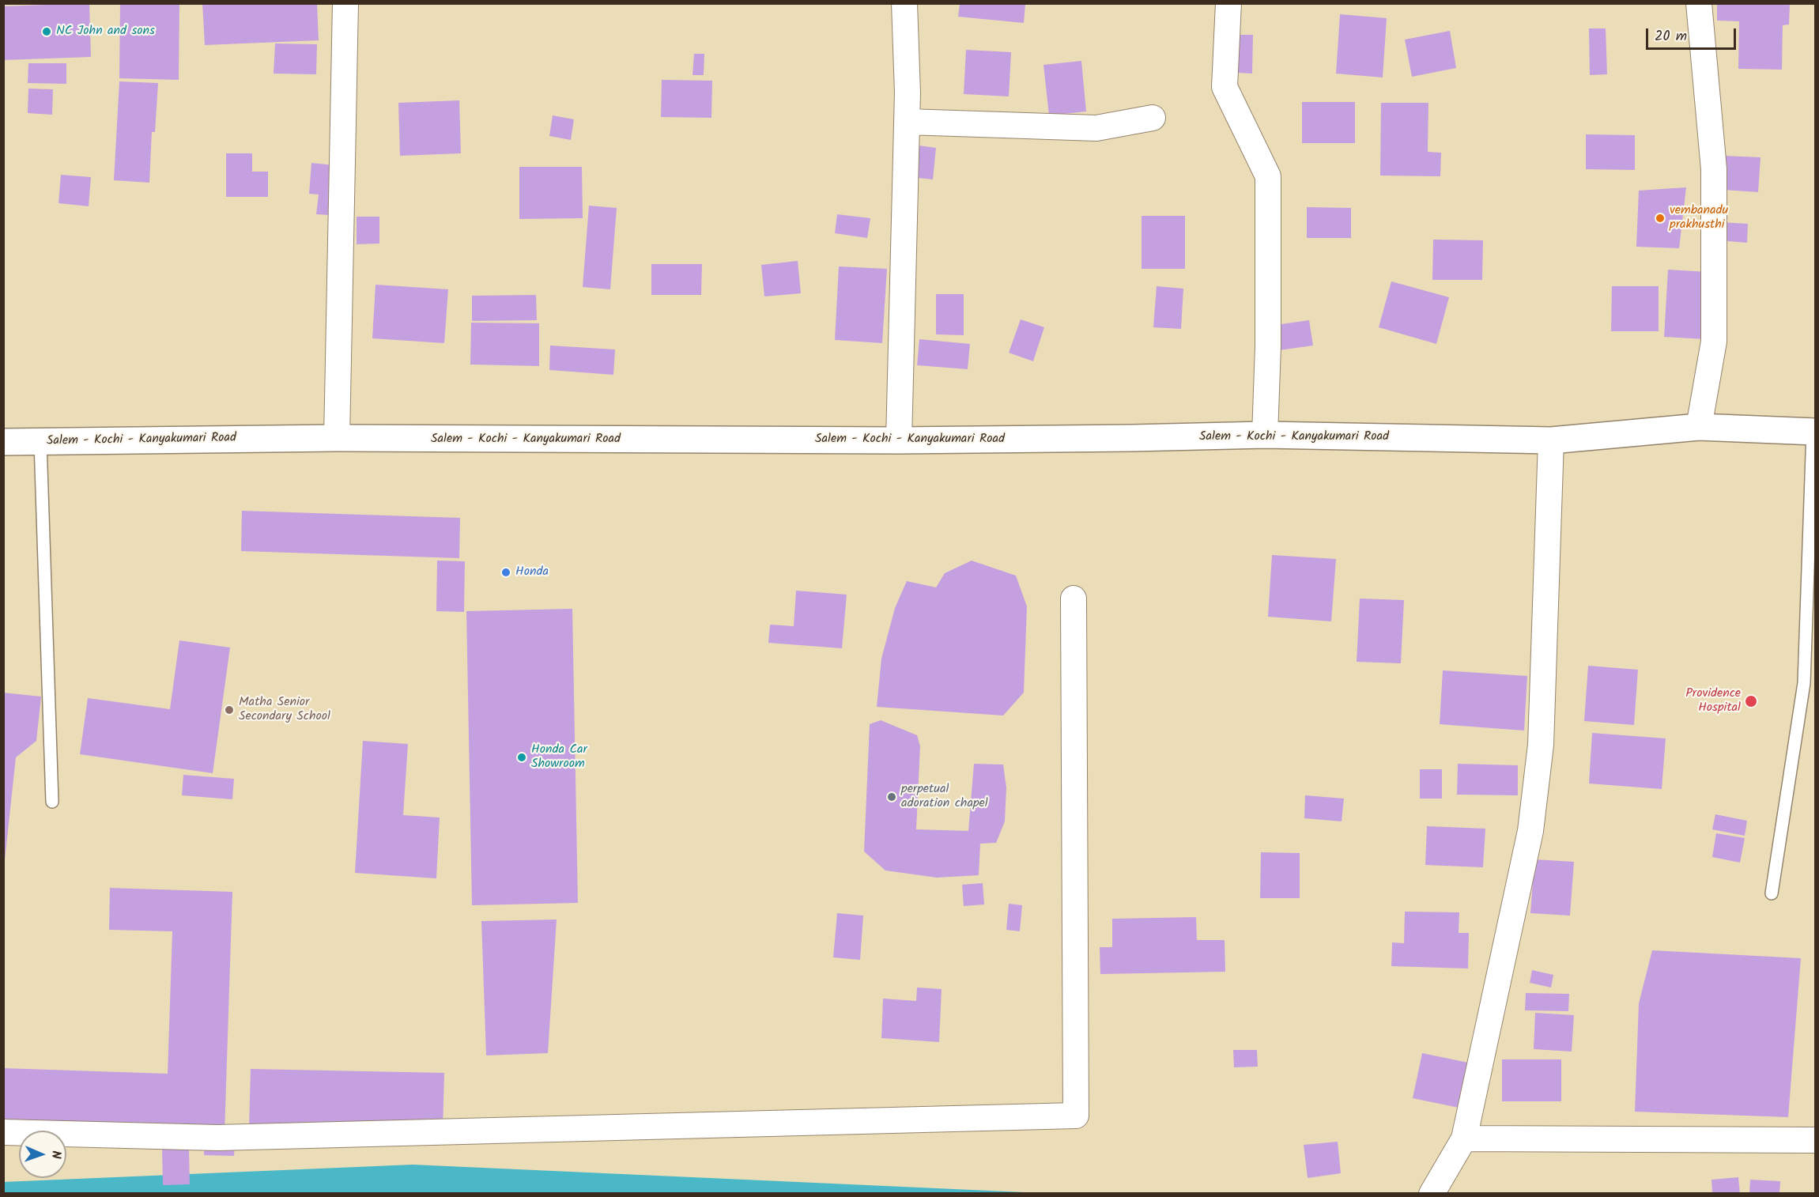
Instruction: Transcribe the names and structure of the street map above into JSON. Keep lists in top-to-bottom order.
{
  "streets": {
    "highway": ["Salem - Kochi - Kanyakumari Road"]
  },
  "places": [
    "NC John and sons",
    "vembanadu prakhusthi",
    "Honda",
    "Providence Hospital",
    "Matha Senior Secondary School",
    "Honda Car Showroom",
    "perpetual adoration chapel"
  ],
  "scale_bar": "20 m",
  "north": "right"
}
